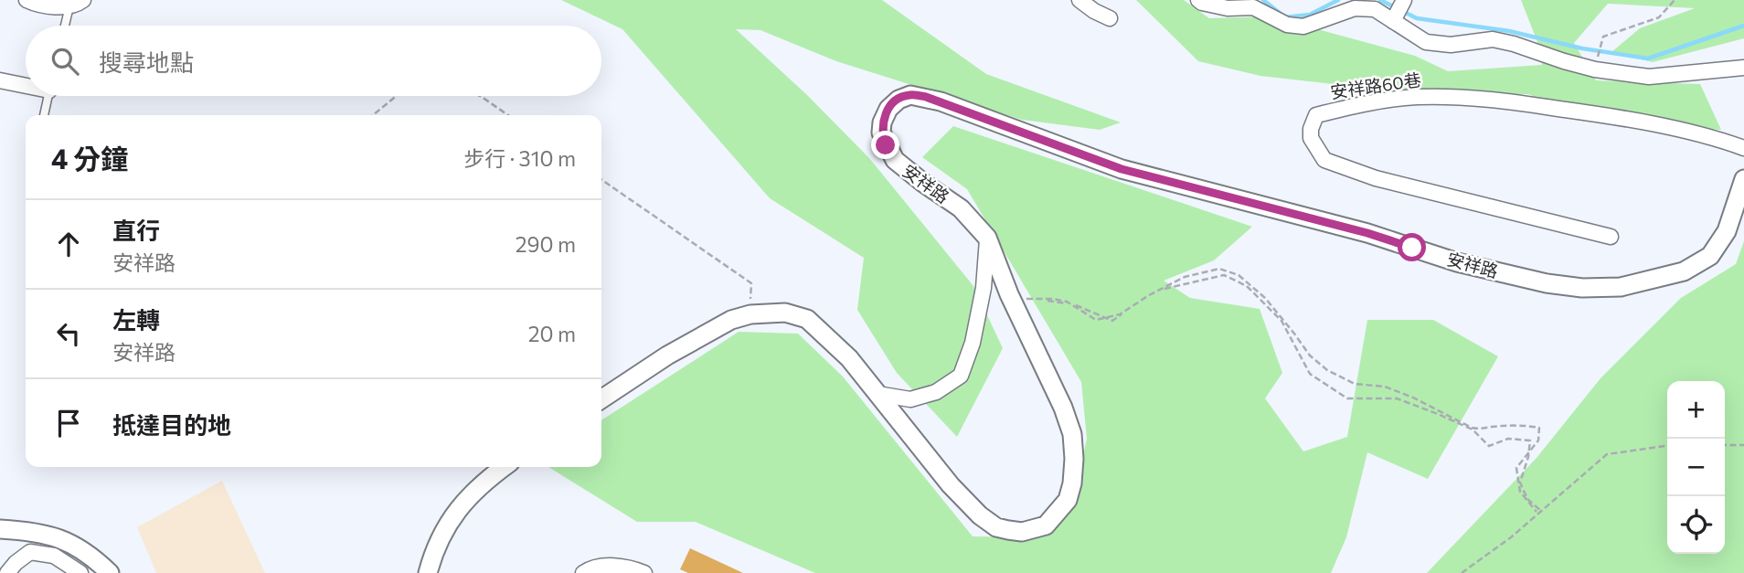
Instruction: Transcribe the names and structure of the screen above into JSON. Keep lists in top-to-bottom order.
{
  "streets": {
    "street": ["安祥路60巷", "安祥路"]
  },
  "page": {
    "search": "搜尋地點",
    "heading": ["4 分鐘", "步行 · 310 m"],
    "list": [
      ["直行", "安祥路", "290 m"],
      ["左轉", "安祥路", "20 m"],
      "抵達目的地"
    ],
    "map_buttons": ["+", "−"]
  }
}
